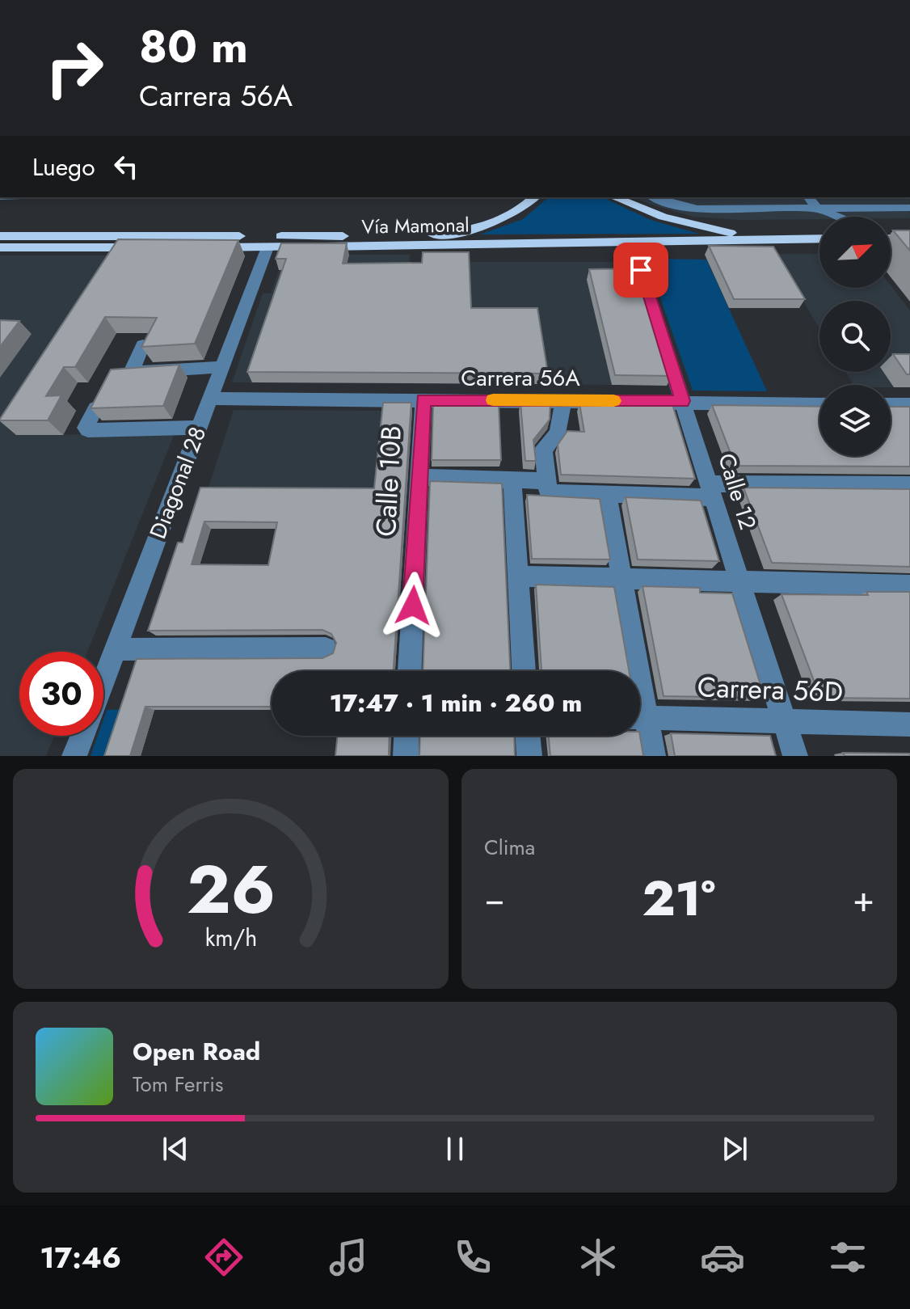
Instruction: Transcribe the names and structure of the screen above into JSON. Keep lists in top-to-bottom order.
{
  "streets": {
    "main road": ["Vía Mamonal"],
    "street": [
      "Carrera 56A",
      "Calle 10B",
      "Diagonal 28",
      "Calle 12",
      "Carrera 56D"
    ]
  },
  "crossings": [
    ["Vía Mamonal", "Diagonal 28"],
    ["Vía Mamonal", "Calle 12"],
    ["Carrera 56A", "Calle 10B"],
    ["Carrera 56A", "Diagonal 28"],
    ["Carrera 56A", "Calle 12"],
    ["Calle 12", "Carrera 56D"]
  ],
  "north": "top right",
  "page": {
    "turn": ["80 m", "Carrera 56A"],
    "then": "Luego",
    "limit": "30",
    "trip": "17:47 · 1 min · 260 m",
    "tile": "Clima",
    "heat": ["−", "21°", "+"],
    "song": ["Open Road", "Tom Ferris"],
    "tabs": "17:46",
    "gauge": ["26", "km/h"]
  }
}
